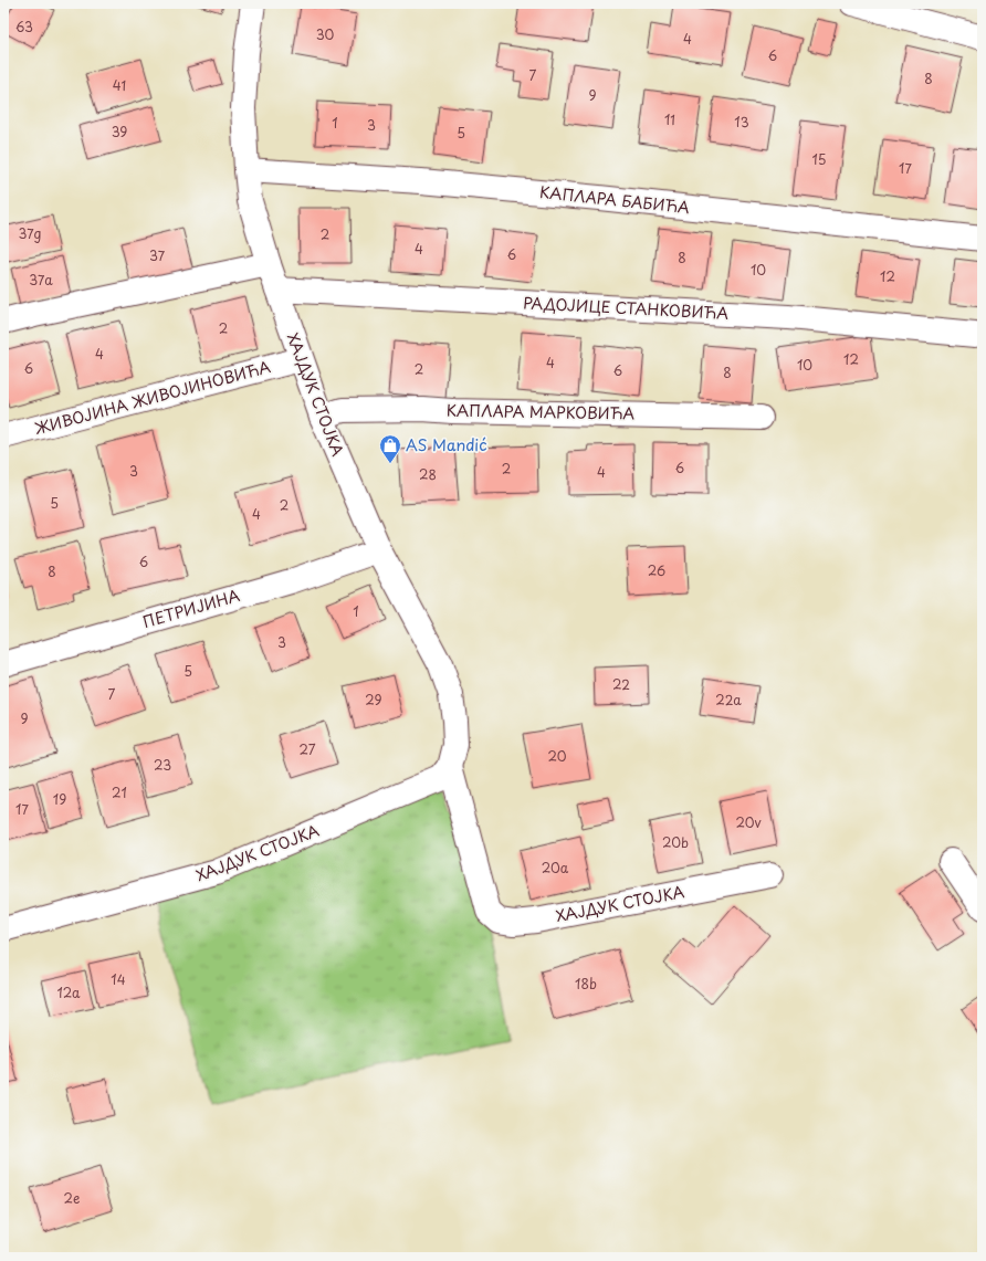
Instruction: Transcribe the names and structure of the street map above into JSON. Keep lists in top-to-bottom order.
{
  "streets": {
    "street": [
      "КАПЛАРА БАБИЋА",
      "РАДОЈИЦЕ СТАНКОВИЋА",
      "ХАЈДУК СТОЈКА",
      "ЖИВОЈИНА ЖИВОЈИНОВИЋА",
      "КАПЛАРА МАРКОВИЋА",
      "ПЕТРИЈИНА"
    ]
  },
  "crossings": [
    ["КАПЛАРА БАБИЋА", "ХАЈДУК СТОЈКА"],
    ["РАДОЈИЦЕ СТАНКОВИЋА", "ХАЈДУК СТОЈКА"],
    ["ХАЈДУК СТОЈКА", "ЖИВОЈИНА ЖИВОЈИНОВИЋА"],
    ["ХАЈДУК СТОЈКА", "КАПЛАРА МАРКОВИЋА"],
    ["ХАЈДУК СТОЈКА", "ПЕТРИЈИНА"]
  ],
  "places": {
    "shop": ["AS Mandić"]
  },
  "house_numbers": [
    "63",
    "30",
    "4",
    "6",
    "7",
    "8",
    "41",
    "9",
    "11",
    "13",
    "1",
    "3",
    "39",
    "5",
    "15",
    "17",
    "37g",
    "2",
    "4",
    "6",
    "37",
    "8",
    "10",
    "12",
    "37a",
    "2",
    "4",
    "12",
    "4",
    "10",
    "6",
    "2",
    "6",
    "8",
    "6",
    "2",
    "3",
    "4",
    "28",
    "5",
    "2",
    "4",
    "6",
    "26",
    "8",
    "1",
    "3",
    "5",
    "22",
    "7",
    "29",
    "22a",
    "9",
    "27",
    "20",
    "23",
    "21",
    "19",
    "17",
    "20v",
    "20b",
    "20a",
    "14",
    "18b",
    "12a",
    "2e"
  ]
}
